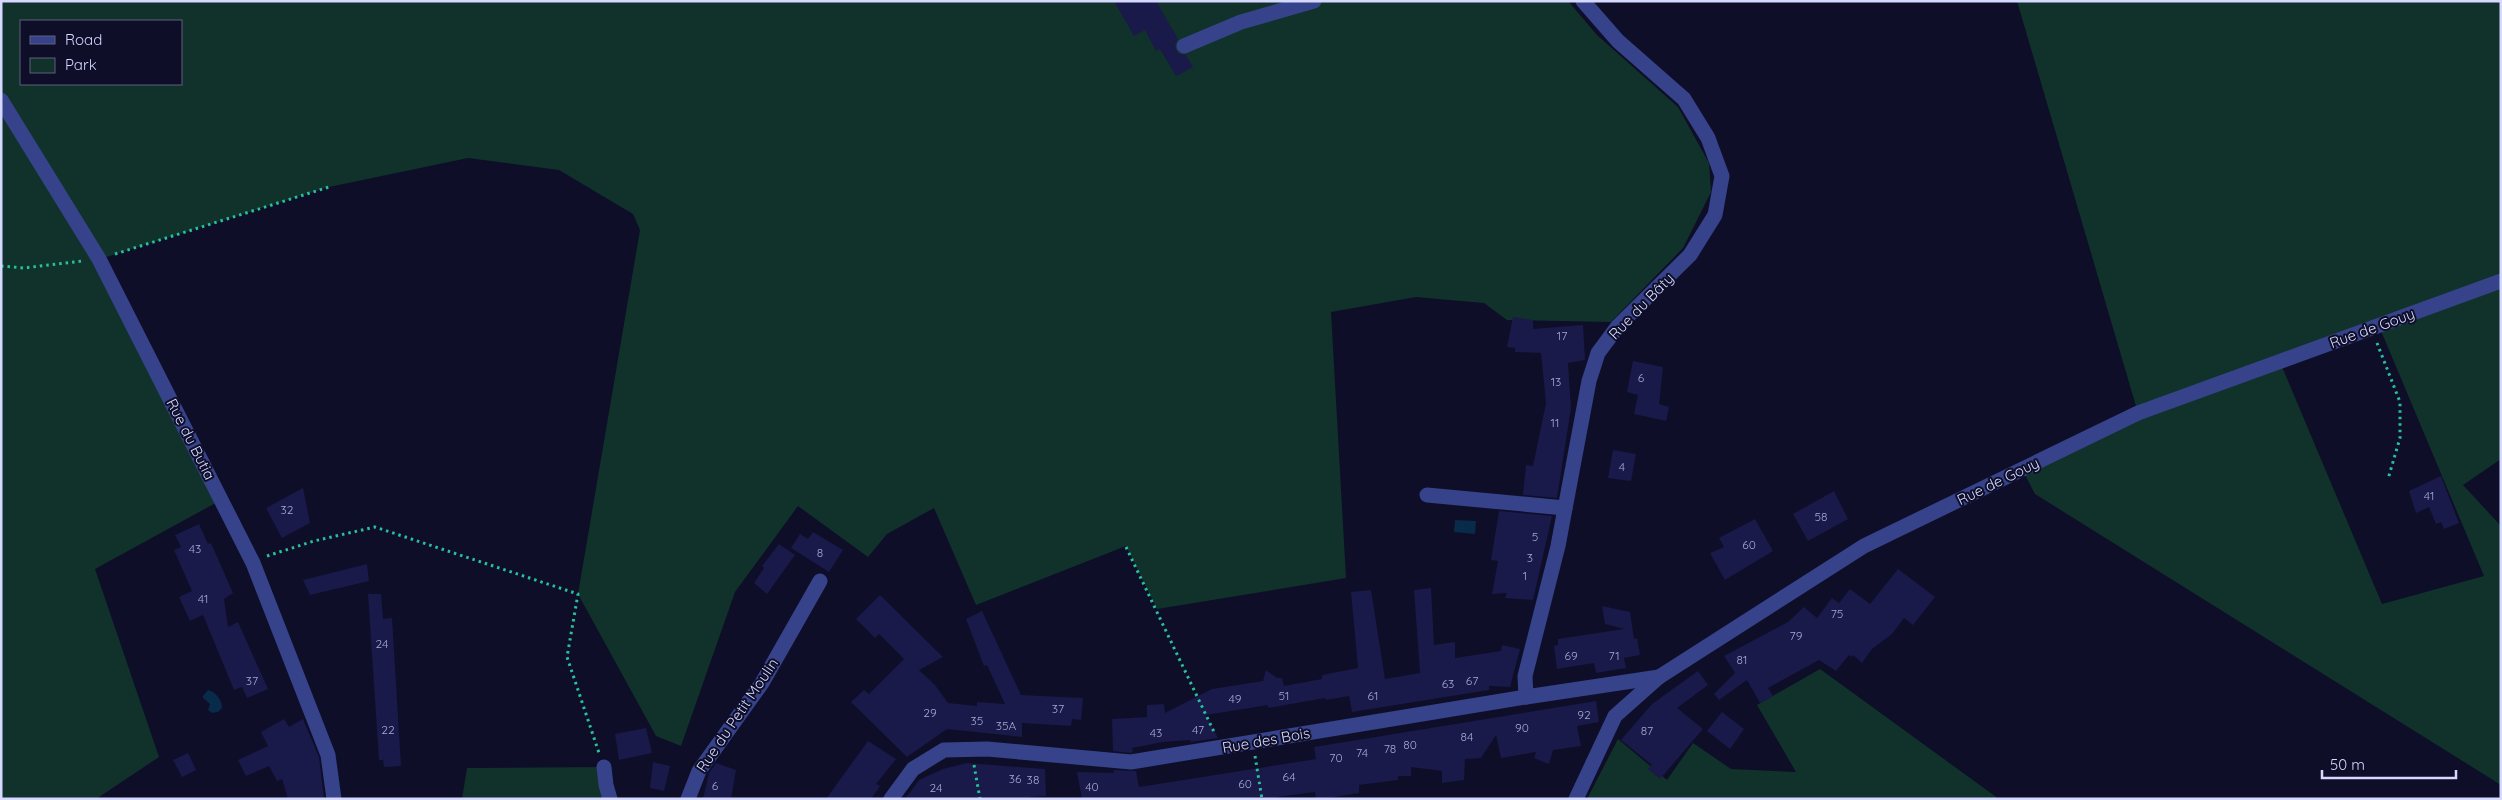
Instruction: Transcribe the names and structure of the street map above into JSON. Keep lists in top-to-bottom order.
{
  "streets": {
    "street": [
      "Rue du Bâty",
      "Rue de Gouy",
      "Rue du Butia",
      "Rue du Petit Moulin",
      "Rue des Bois"
    ]
  },
  "crossings": [
    ["Rue du Bâty", "Rue des Bois"],
    ["Rue de Gouy", "Rue des Bois"]
  ],
  "house_numbers": [
    "17",
    "6",
    "13",
    "11",
    "4",
    "41",
    "32",
    "58",
    "5",
    "60",
    "43",
    "8",
    "3",
    "1",
    "41",
    "75",
    "79",
    "24",
    "69",
    "71",
    "81",
    "37",
    "67",
    "63",
    "51",
    "61",
    "49",
    "37",
    "29",
    "92",
    "35",
    "35A",
    "90",
    "22",
    "47",
    "87",
    "43",
    "84",
    "80",
    "78",
    "74",
    "70",
    "64",
    "36",
    "38",
    "60",
    "6",
    "40",
    "24"
  ],
  "legend": ["Road", "Park"],
  "scale_bar": "50 m"
}
